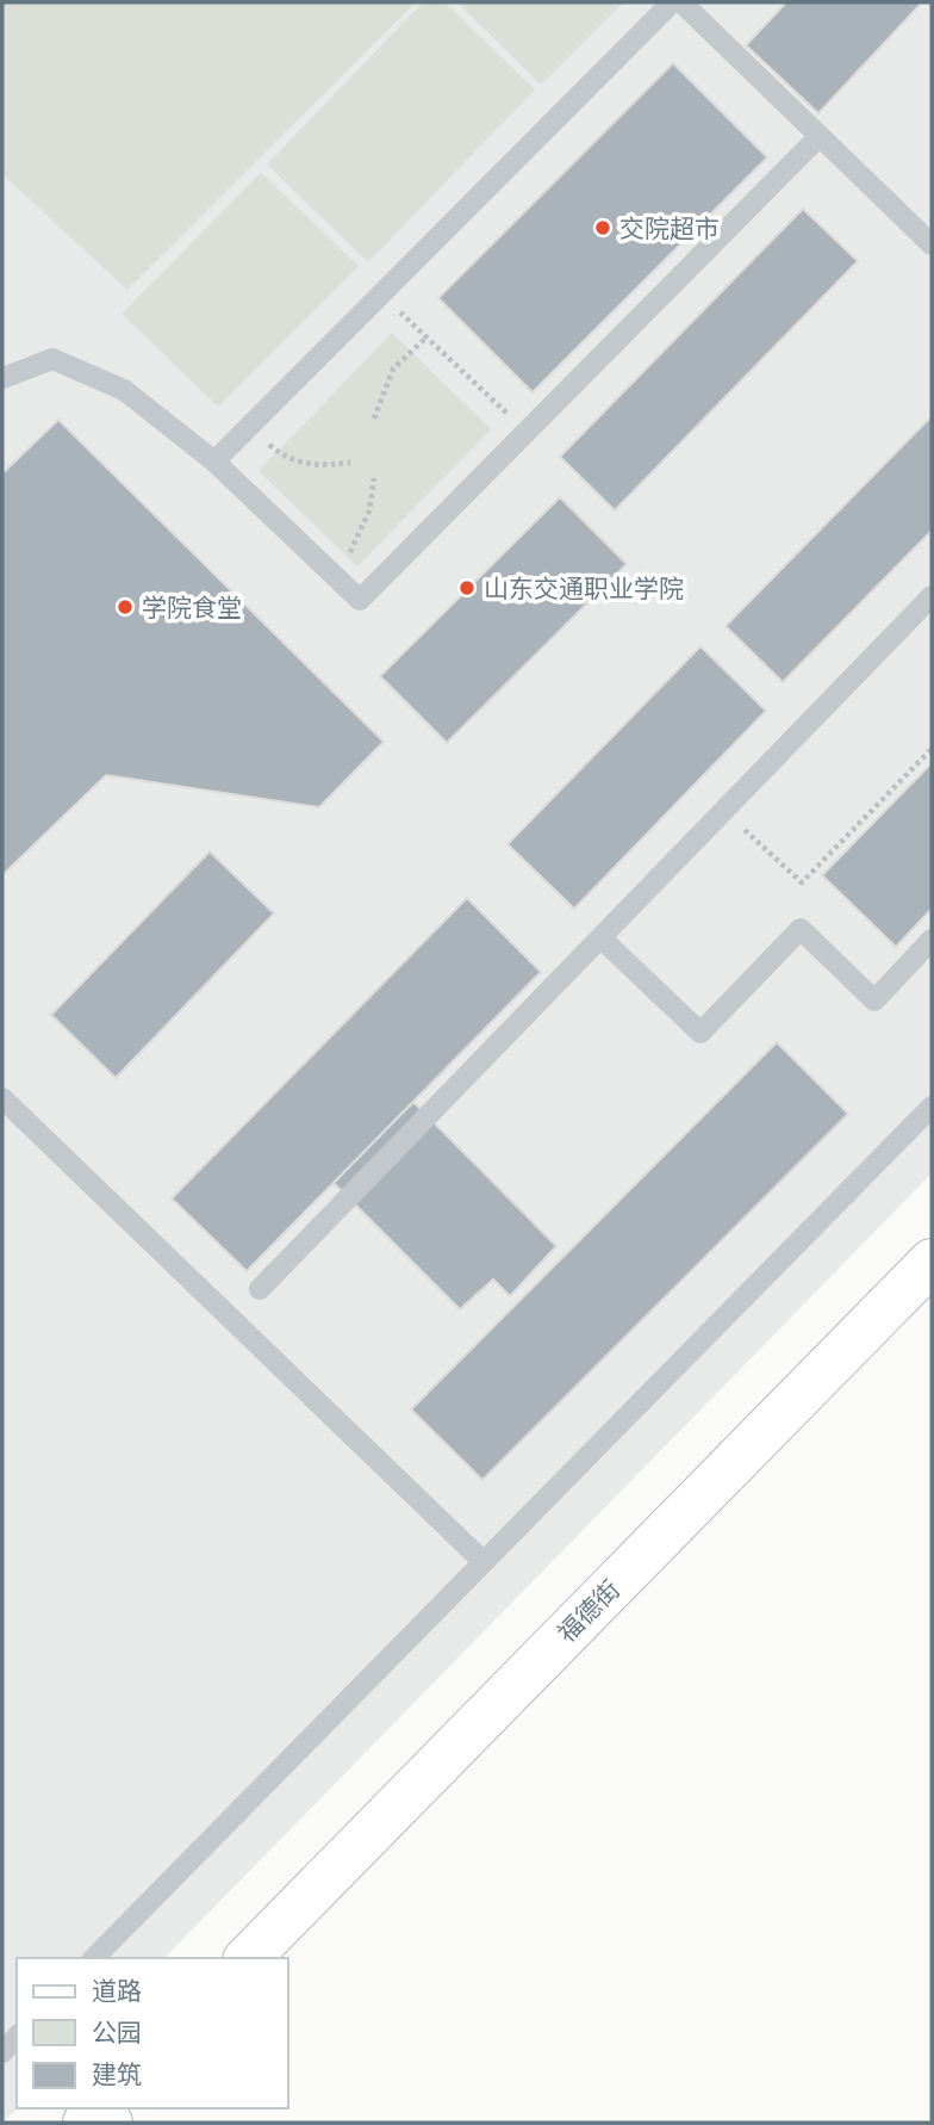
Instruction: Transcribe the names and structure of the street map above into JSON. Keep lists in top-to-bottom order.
{
  "streets": {
    "street": ["福德街"]
  },
  "places": ["交院超市", "山东交通职业学院", "学院食堂"],
  "legend": ["道路", "公园", "建筑"]
}
